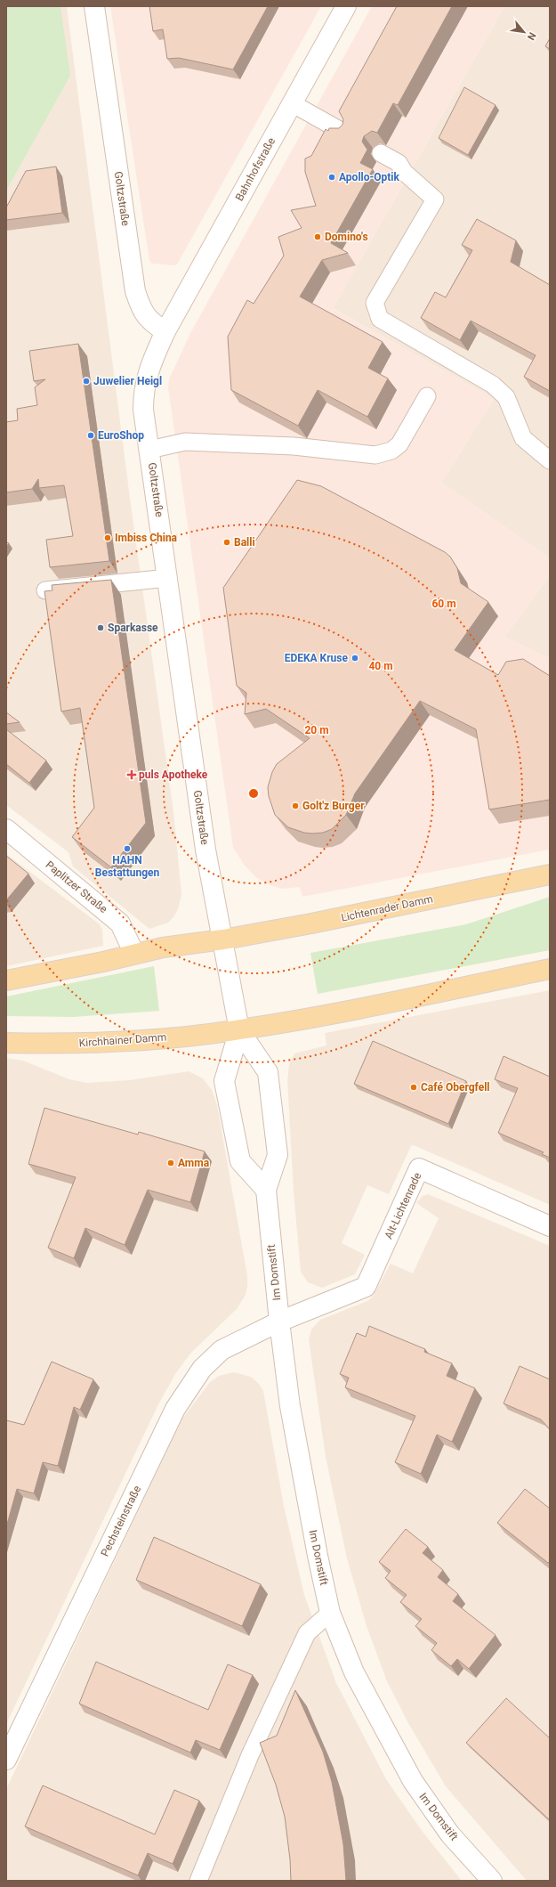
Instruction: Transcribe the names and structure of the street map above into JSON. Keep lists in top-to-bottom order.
{
  "streets": {
    "main road": ["Lichtenrader Damm", "Kirchhainer Damm"],
    "street": [
      "Bahnhofstraße",
      "Goltzstraße",
      "Paplitzer Straße",
      "Alt-Lichtenrade",
      "Im Domstift",
      "Pechsteinstraße"
    ]
  },
  "crossings": [
    ["Bahnhofstraße", "Goltzstraße"],
    ["Goltzstraße", "Lichtenrader Damm"],
    ["Goltzstraße", "Kirchhainer Damm"],
    ["Goltzstraße", "Im Domstift"],
    ["Kirchhainer Damm", "Im Domstift"],
    ["Alt-Lichtenrade", "Im Domstift"],
    ["Alt-Lichtenrade", "Pechsteinstraße"],
    ["Im Domstift", "Pechsteinstraße"]
  ],
  "places": {
    "other": [
      "Apollo-Optik",
      "Domino's",
      "Juwelier Heigl",
      "EuroShop",
      "Imbiss China",
      "Balli",
      "Sparkasse",
      "EDEKA Kruse",
      "Golt'z Burger",
      "HAHN Bestattungen",
      "Café Obergfell",
      "Amma"
    ],
    "health": ["puls Apotheke"]
  },
  "north": "bottom right",
  "rings": ["60 m", "40 m", "20 m"]
}
